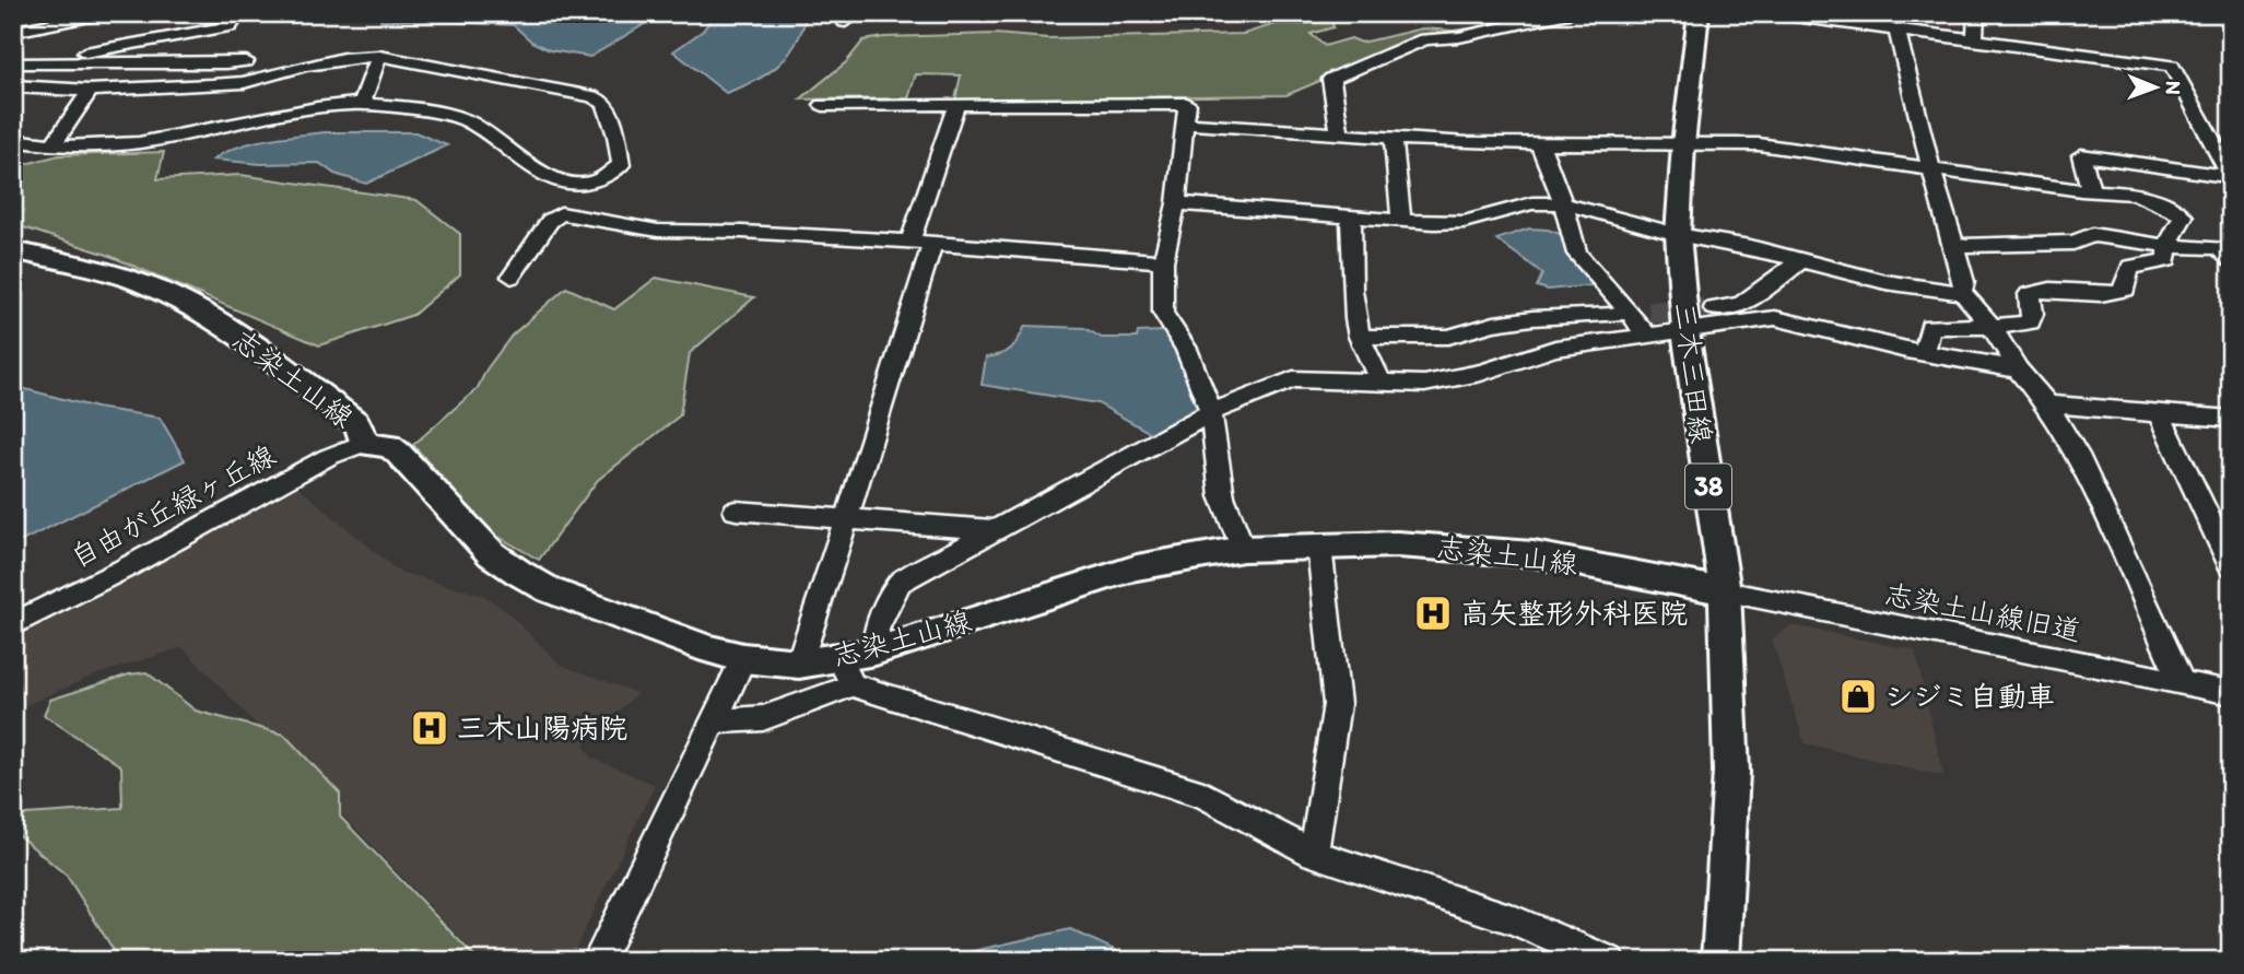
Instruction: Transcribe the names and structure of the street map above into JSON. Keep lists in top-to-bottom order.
{
  "streets": {
    "main road": ["三木三田線", "志染土山線", "38"],
    "street": ["自由が丘緑ヶ丘線", "志染土山線旧道"]
  },
  "crossings": [
    ["三木三田線", "志染土山線"],
    ["三木三田線", "志染土山線旧道"],
    ["志染土山線", "自由が丘緑ヶ丘線"],
    ["志染土山線", "志染土山線旧道"]
  ],
  "places": {
    "hospital": ["高矢整形外科医院", "三木山陽病院"],
    "shop": ["シジミ自動車"]
  },
  "north": "right"
}
